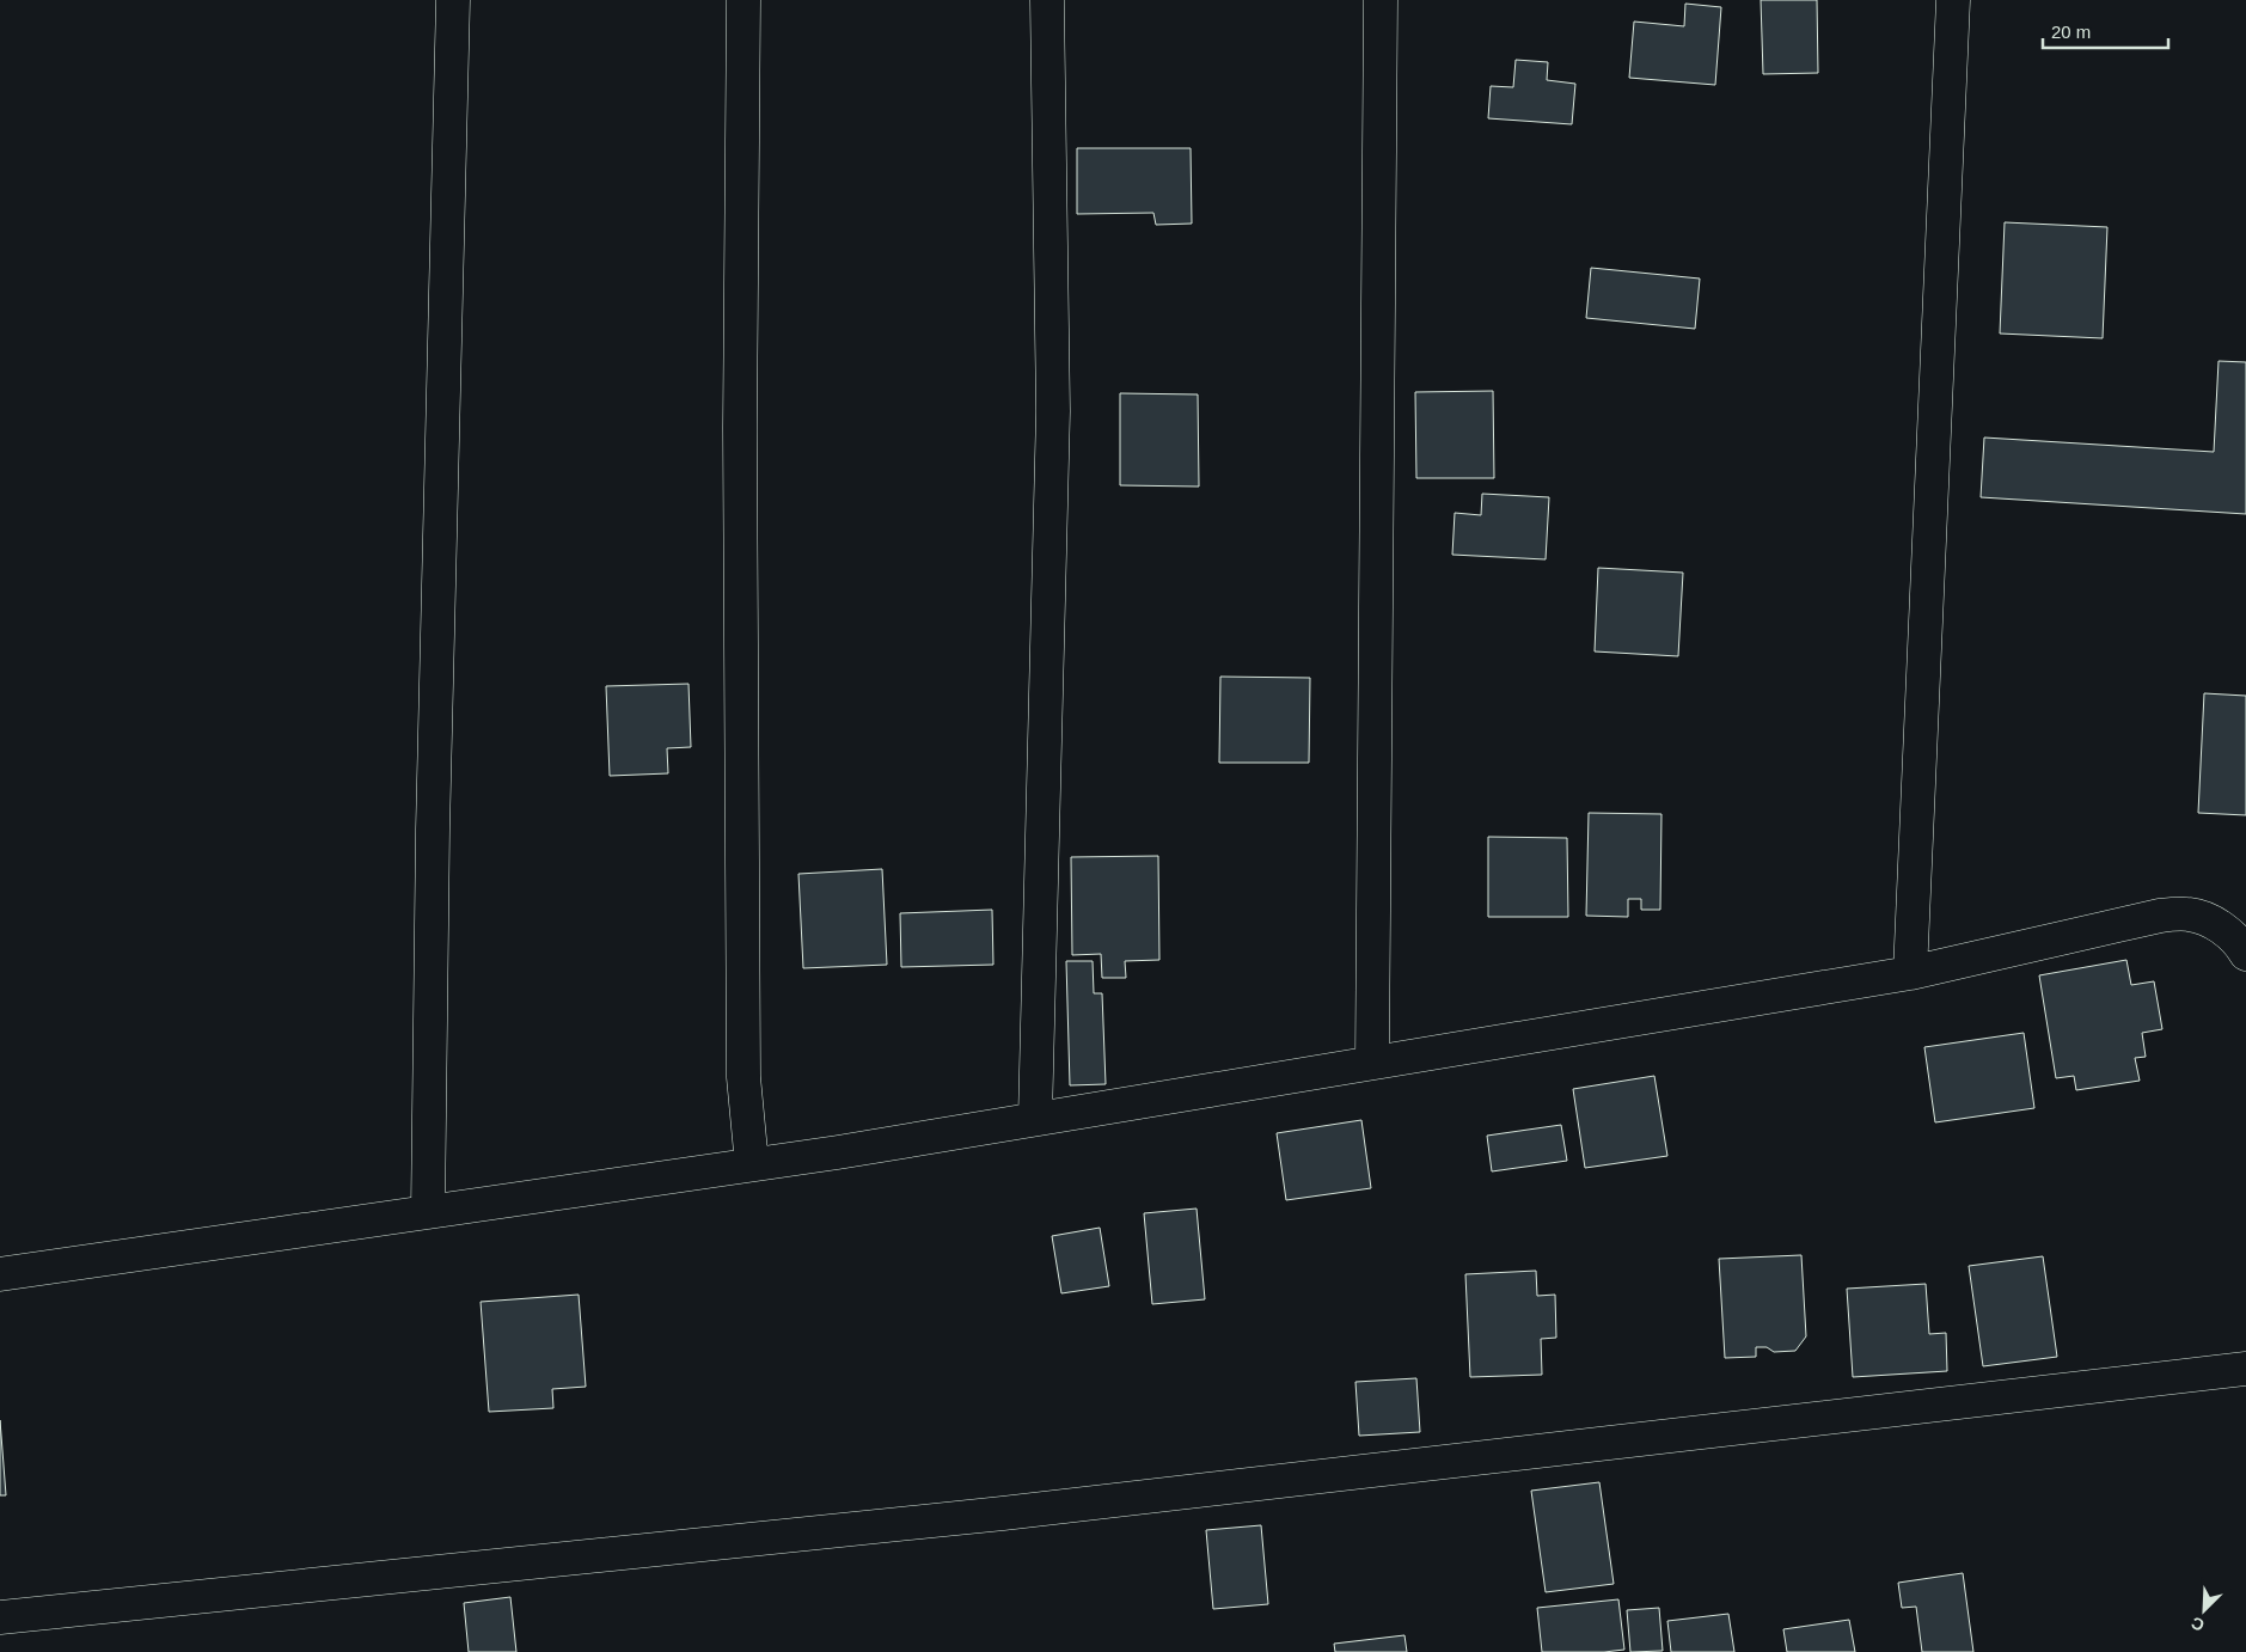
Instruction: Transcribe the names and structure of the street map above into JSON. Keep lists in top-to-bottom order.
{
  "scale_bar": "20 m",
  "north": "bottom left"
}
